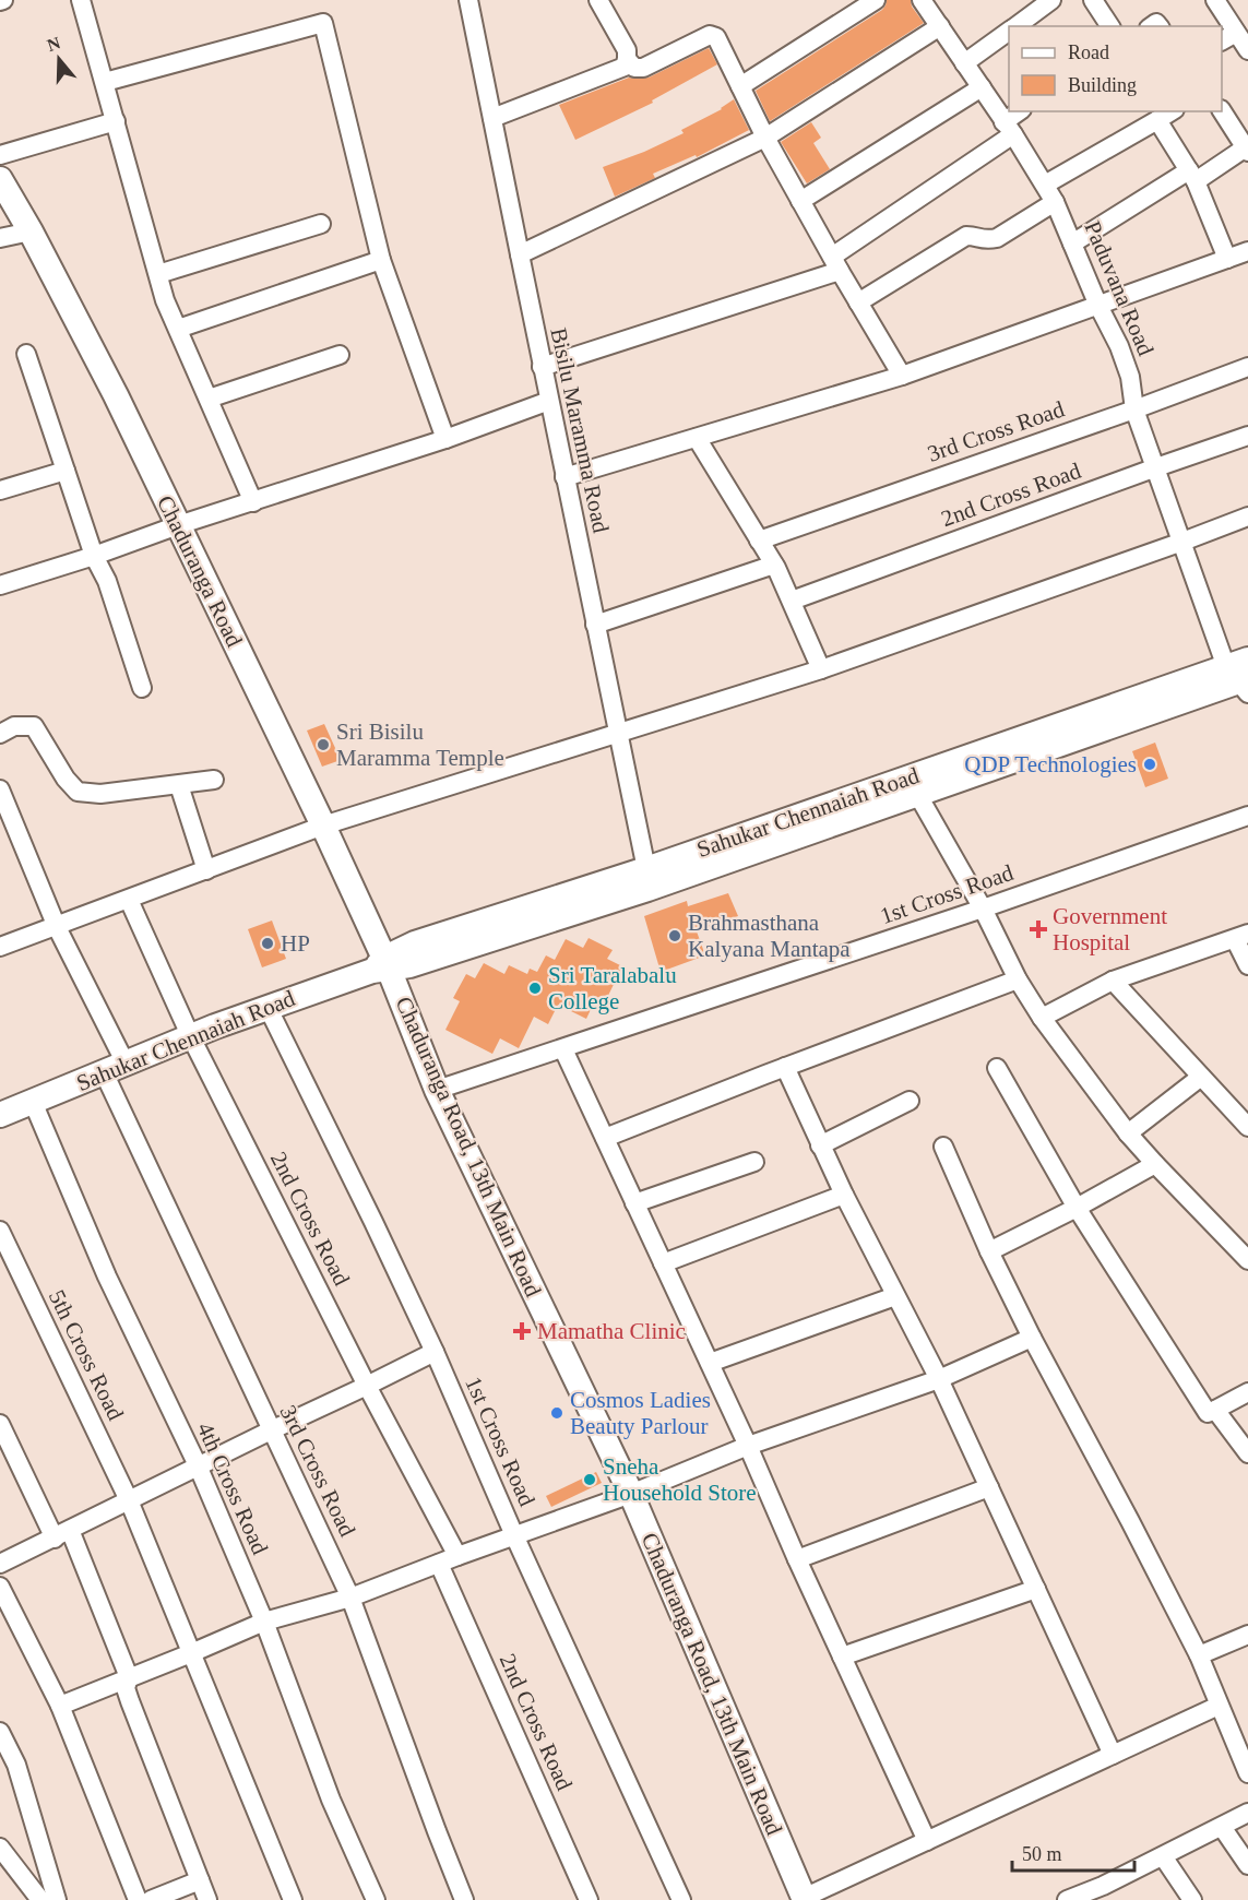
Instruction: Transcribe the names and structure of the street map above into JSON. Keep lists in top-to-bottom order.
{
  "streets": {
    "street": [
      "Paduvana Road",
      "Bisilu Maramma Road",
      "3rd Cross Road",
      "2nd Cross Road",
      "Chaduranga Road",
      "Sahukar Chennaiah Road",
      "1st Cross Road",
      "Chaduranga Road, 13th Main Road",
      "5th Cross Road",
      "4th Cross Road"
    ]
  },
  "crossings": [
    ["Paduvana Road", "3rd Cross Road"],
    ["Paduvana Road", "2nd Cross Road"],
    ["Paduvana Road", "Sahukar Chennaiah Road"],
    ["Bisilu Maramma Road", "Sahukar Chennaiah Road"],
    ["3rd Cross Road", "Sahukar Chennaiah Road"],
    ["2nd Cross Road", "Sahukar Chennaiah Road"],
    ["Chaduranga Road", "Sahukar Chennaiah Road"],
    ["Chaduranga Road", "Chaduranga Road, 13th Main Road"],
    ["Sahukar Chennaiah Road", "1st Cross Road"],
    ["Sahukar Chennaiah Road", "Chaduranga Road, 13th Main Road"],
    ["Sahukar Chennaiah Road", "4th Cross Road"],
    ["1st Cross Road", "Chaduranga Road, 13th Main Road"]
  ],
  "places": {
    "other": [
      "Sri Bisilu Maramma Temple",
      "QDP Technologies",
      "Brahmasthana Kalyana Mantapa",
      "HP",
      "Sri Taralabalu College",
      "Cosmos Ladies Beauty Parlour",
      "Sneha Household Store"
    ],
    "health": ["Government Hospital", "Mamatha Clinic"]
  },
  "legend": ["Road", "Building"],
  "scale_bar": "50 m",
  "north": "top"
}
